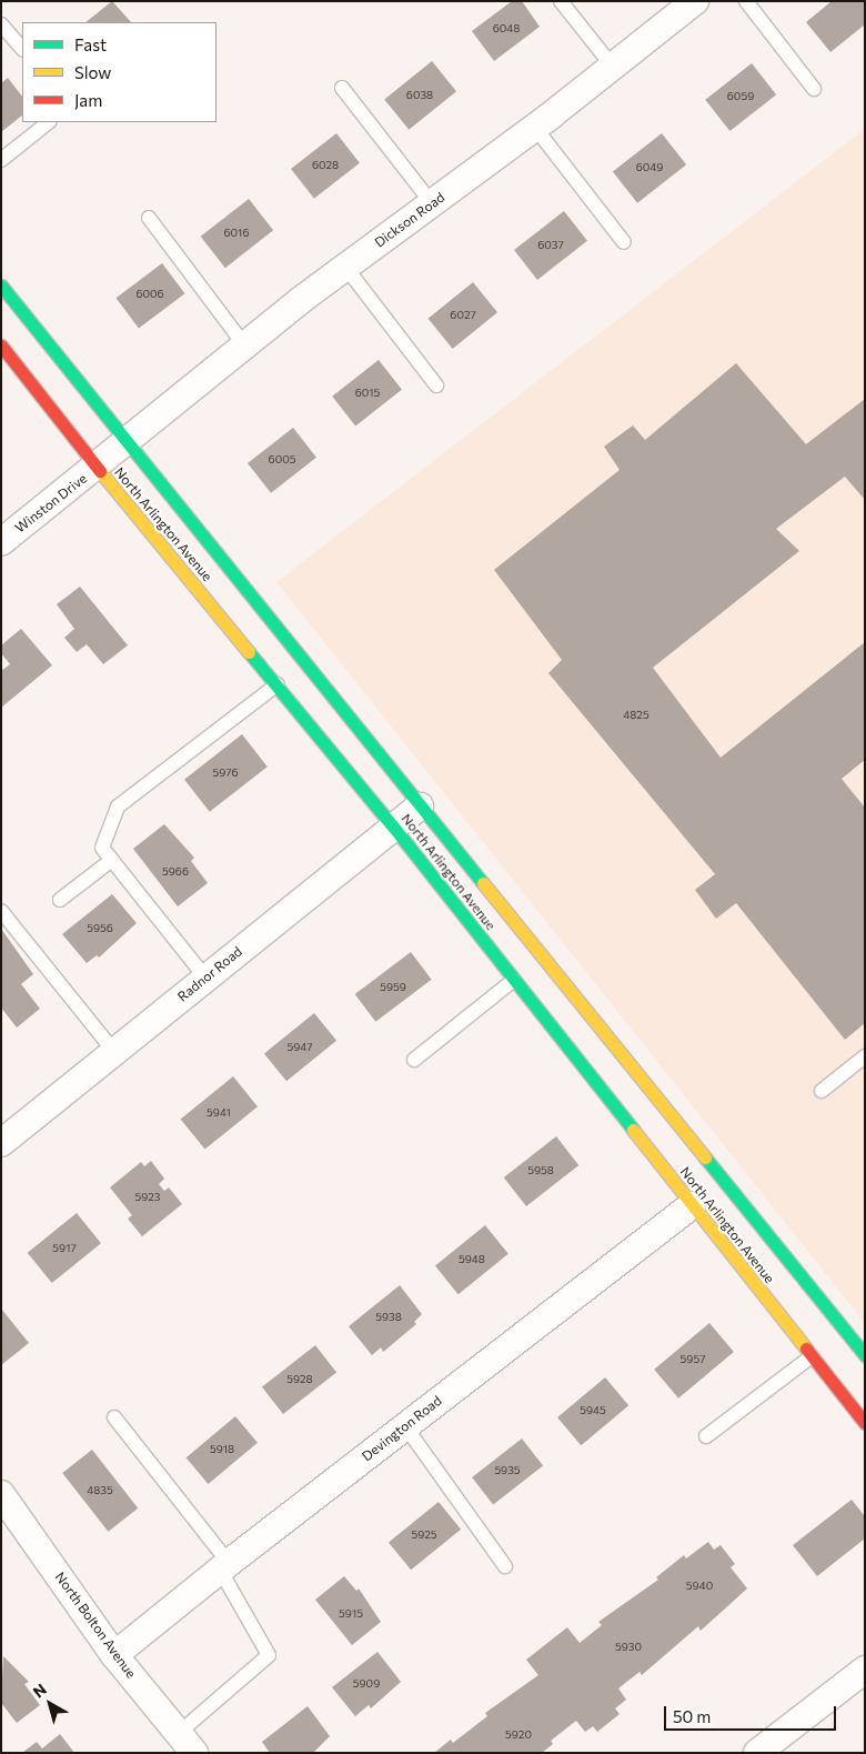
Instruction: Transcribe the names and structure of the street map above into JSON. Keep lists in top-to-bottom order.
{
  "streets": {
    "main road": ["North Arlington Avenue"],
    "street": [
      "Dickson Road",
      "Winston Drive",
      "Radnor Road",
      "Devington Road",
      "North Bolton Avenue"
    ]
  },
  "crossings": [
    ["Dickson Road", "Winston Drive"],
    ["Dickson Road", "North Arlington Avenue"],
    ["Winston Drive", "North Arlington Avenue"],
    ["North Arlington Avenue", "Radnor Road"],
    ["North Arlington Avenue", "Devington Road"],
    ["Devington Road", "North Bolton Avenue"]
  ],
  "house_numbers": [
    "6048",
    "6038",
    "6059",
    "6028",
    "6049",
    "6016",
    "6037",
    "6006",
    "6027",
    "6015",
    "6005",
    "4825",
    "5976",
    "5966",
    "5956",
    "5959",
    "5947",
    "5941",
    "5958",
    "5923",
    "5917",
    "5948",
    "5938",
    "5957",
    "5928",
    "5945",
    "5918",
    "5935",
    "4835",
    "5925",
    "5940",
    "5915",
    "5930",
    "5909",
    "5920"
  ],
  "legend": ["Fast", "Slow", "Jam"],
  "scale_bar": "50 m",
  "north": "top left"
}
